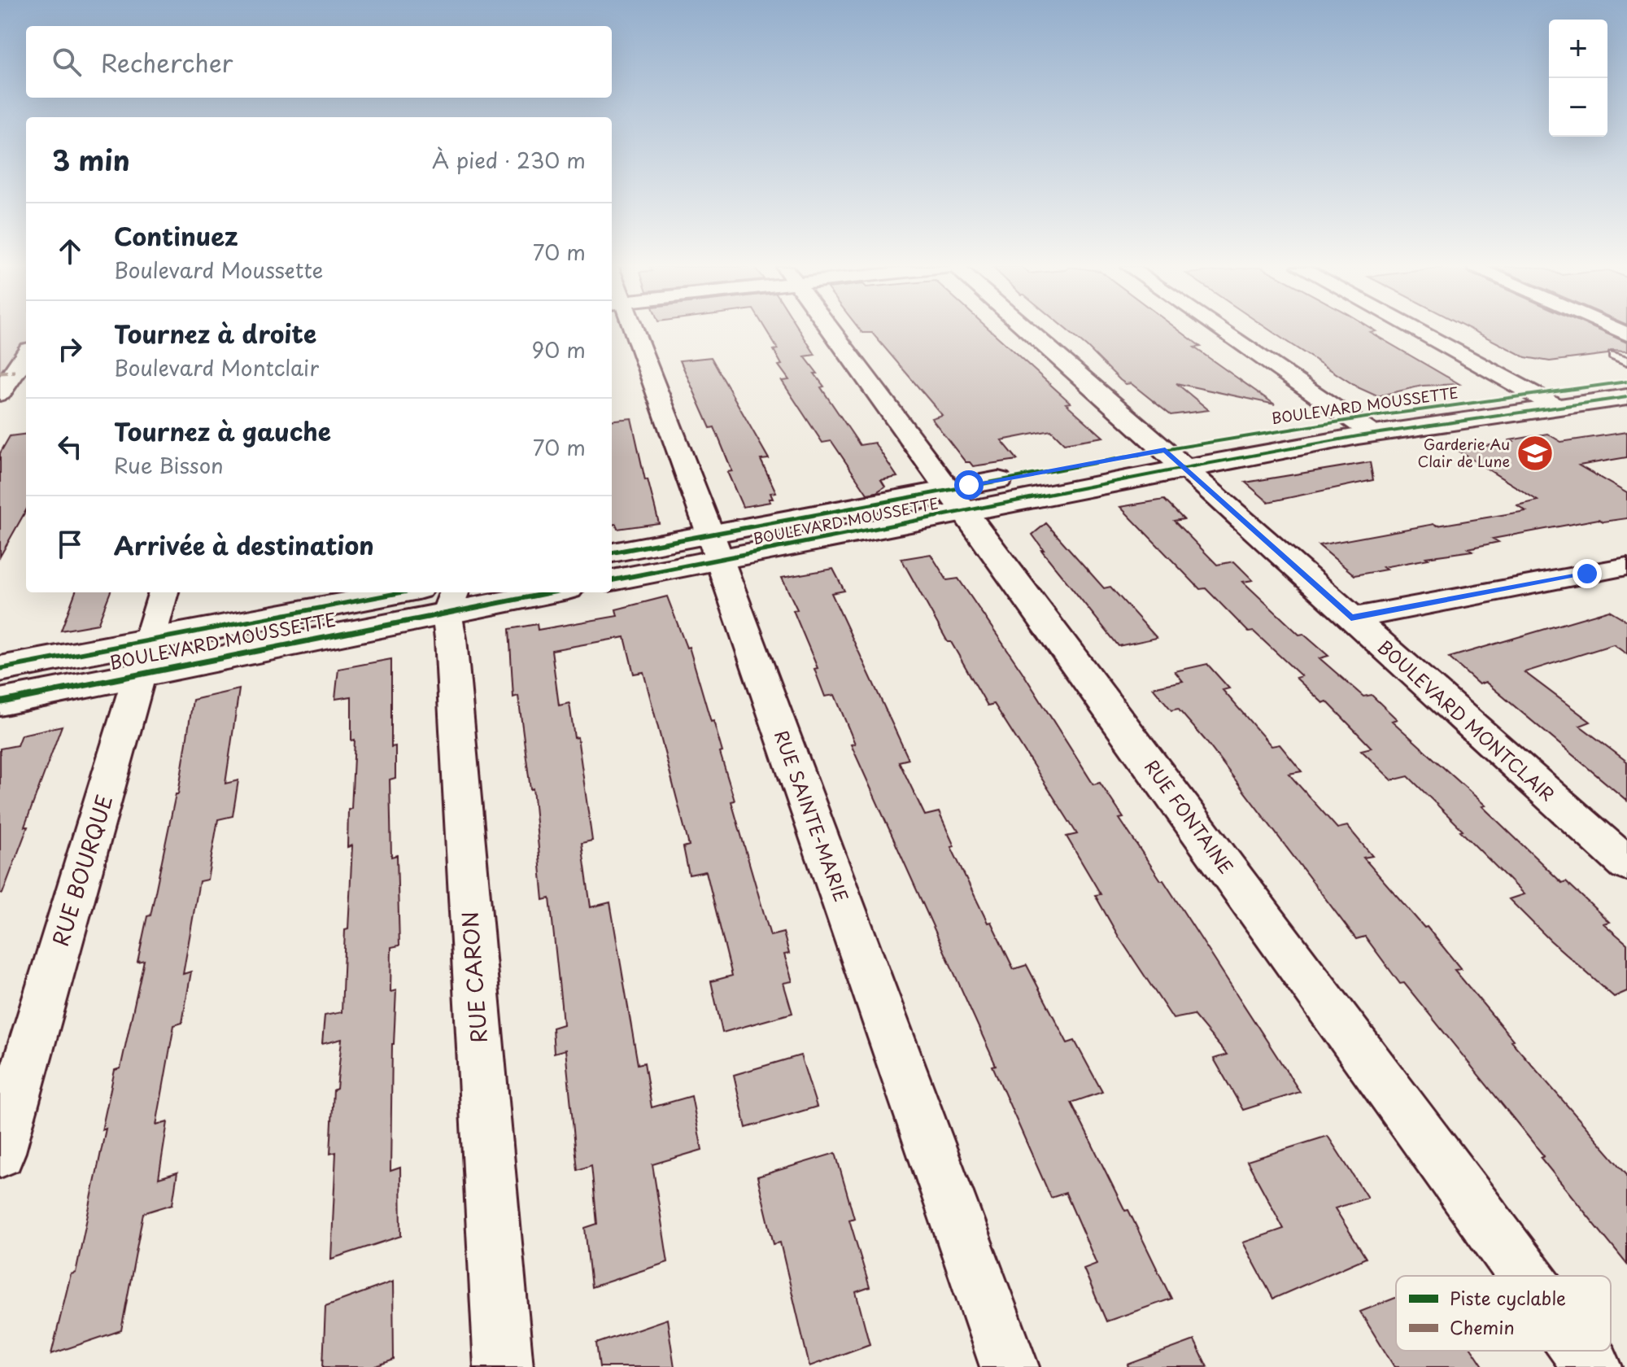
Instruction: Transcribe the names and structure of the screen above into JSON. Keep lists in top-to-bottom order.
{
  "streets": {
    "street": [
      "BOULEVARD MOUSSETTE",
      "BOULEVARD MONTCLAIR",
      "RUE SAINTE-MARIE",
      "RUE FONTAINE",
      "RUE BOURQUE",
      "RUE CARON"
    ]
  },
  "crossings": [
    ["BOULEVARD MOUSSETTE", "BOULEVARD MONTCLAIR"],
    ["BOULEVARD MOUSSETTE", "RUE SAINTE-MARIE"],
    ["BOULEVARD MOUSSETTE", "RUE FONTAINE"],
    ["BOULEVARD MOUSSETTE", "RUE BOURQUE"],
    ["BOULEVARD MOUSSETTE", "RUE CARON"]
  ],
  "places": {
    "school or university": ["Garderie Au Clair de Lune"]
  },
  "legend": ["Piste cyclable", "Chemin"],
  "page": {
    "map_buttons": ["+", "−"],
    "search": "Rechercher",
    "heading": ["3 min", "À pied · 230 m"],
    "list": [
      ["Continuez", "Boulevard Moussette", "70 m"],
      ["Tournez à droite", "Boulevard Montclair", "90 m"],
      ["Tournez à gauche", "Rue Bisson", "70 m"],
      "Arrivée à destination"
    ]
  }
}
